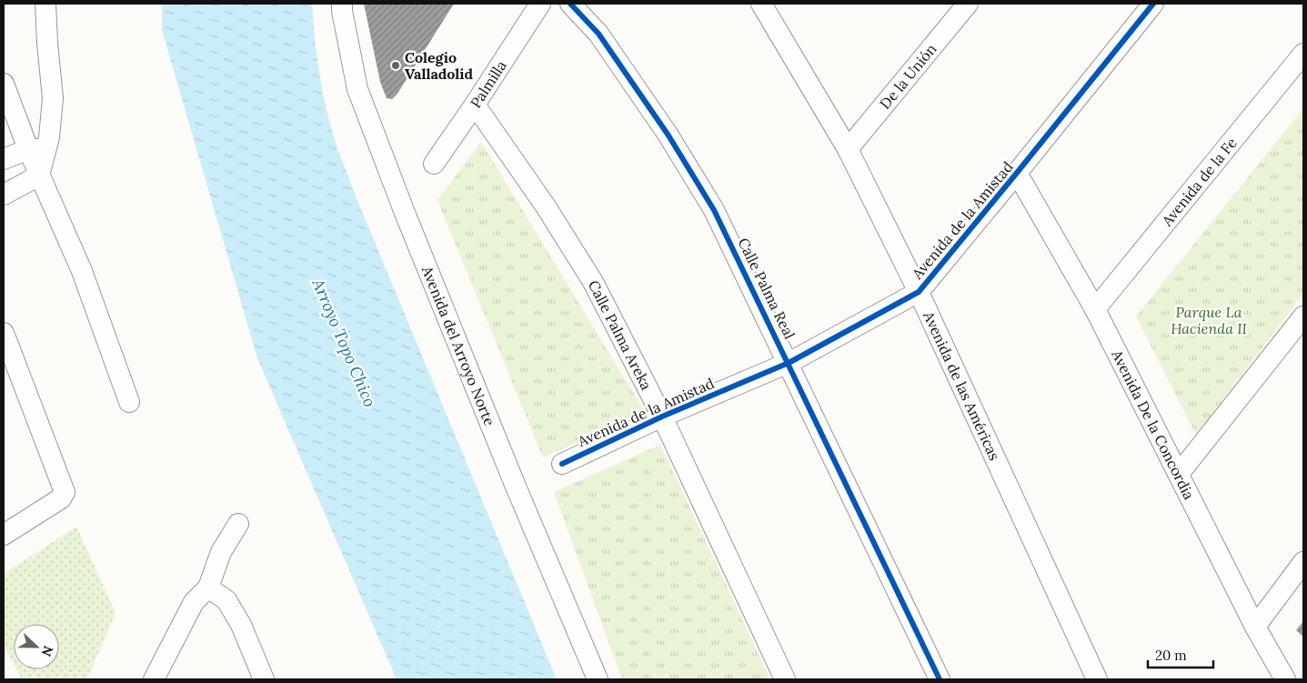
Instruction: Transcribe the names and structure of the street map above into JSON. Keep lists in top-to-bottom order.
{
  "streets": {
    "street": [
      "De la Unión",
      "Palmilla",
      "Avenida de la Fe",
      "Avenida de la Amistad",
      "Calle Palma Real",
      "Calle Palma Areka",
      "Avenida del Arroyo Norte",
      "Avenida de las Américas",
      "Avenida De la Concordia"
    ]
  },
  "crossings": [
    ["De la Unión", "Avenida de las Américas"],
    ["Palmilla", "Calle Palma Areka"],
    ["Avenida de la Fe", "Avenida De la Concordia"],
    ["Avenida de la Amistad", "Calle Palma Real"],
    ["Avenida de la Amistad", "Calle Palma Areka"],
    ["Avenida de la Amistad", "Avenida de las Américas"],
    ["Avenida de la Amistad", "Avenida De la Concordia"]
  ],
  "water": ["Arroyo Topo Chico"],
  "parks": ["Parque La Hacienda II"],
  "places": ["Colegio Valladolid"],
  "scale_bar": "20 m",
  "north": "right"
}
